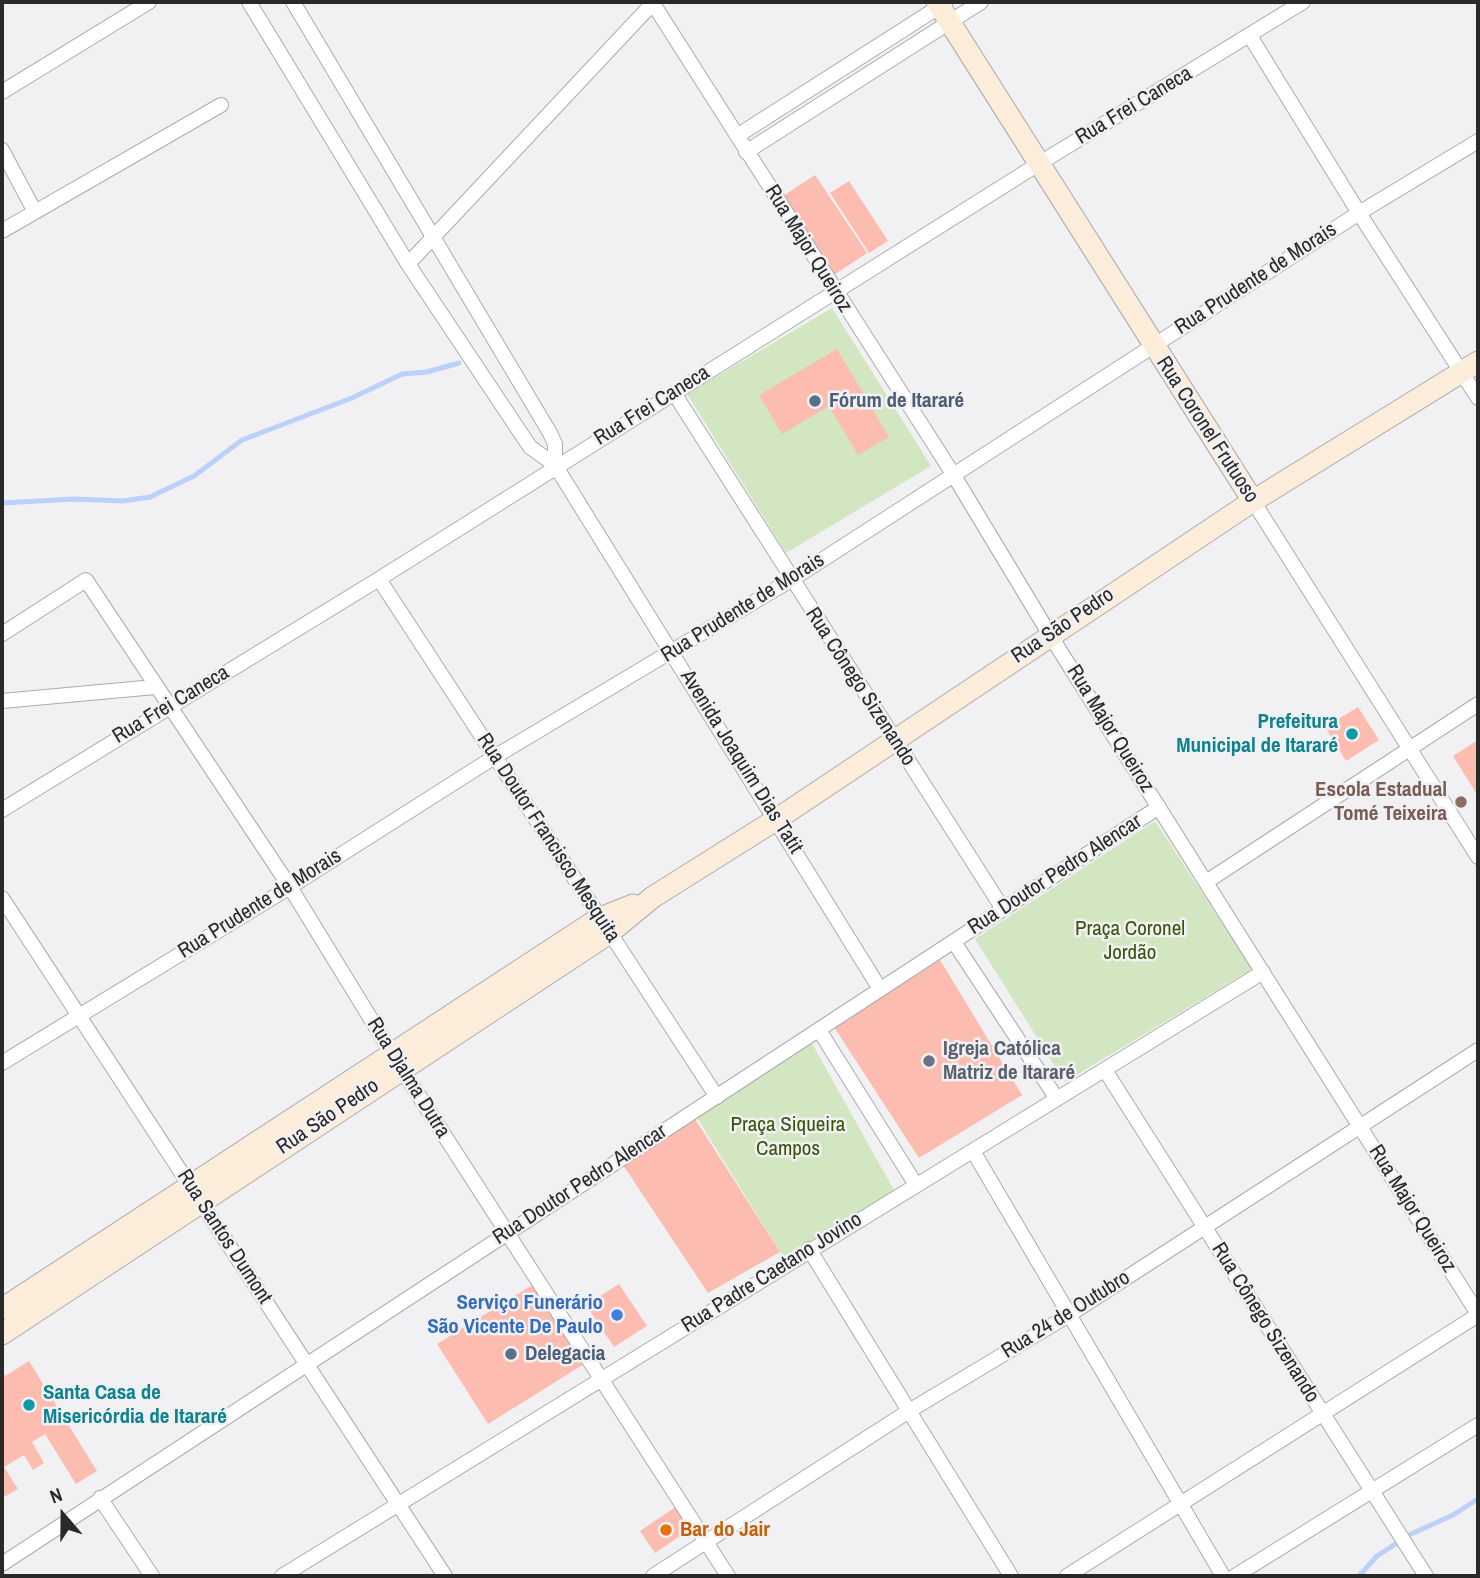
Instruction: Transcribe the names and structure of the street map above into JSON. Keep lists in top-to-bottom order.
{
  "streets": {
    "main road": ["Rua Coronel Frutuoso", "Rua São Pedro"],
    "street": [
      "Rua Frei Caneca",
      "Rua Major Queiroz",
      "Rua Prudente de Morais",
      "Rua Cônego Sizenando",
      "Avenida Joaquim Dias Tatit",
      "Rua Doutor Francisco Mesquita",
      "Rua Doutor Pedro Alencar",
      "Rua Djalma Dutra",
      "Rua Santos Dumont",
      "Rua Padre Caetano Jovino",
      "Rua 24 de Outubro"
    ]
  },
  "crossings": [
    ["Rua Frei Caneca", "Rua Major Queiroz"],
    ["Rua Frei Caneca", "Rua Coronel Frutuoso"],
    ["Rua Frei Caneca", "Rua Cônego Sizenando"],
    ["Rua Frei Caneca", "Avenida Joaquim Dias Tatit"],
    ["Rua Frei Caneca", "Rua Doutor Francisco Mesquita"],
    ["Rua Frei Caneca", "Rua Djalma Dutra"],
    ["Rua Major Queiroz", "Rua Prudente de Morais"],
    ["Rua Major Queiroz", "Rua São Pedro"],
    ["Rua Major Queiroz", "Rua Doutor Pedro Alencar"],
    ["Rua Major Queiroz", "Rua Padre Caetano Jovino"],
    ["Rua Major Queiroz", "Rua 24 de Outubro"],
    ["Rua Prudente de Morais", "Rua Coronel Frutuoso"],
    ["Rua Prudente de Morais", "Rua Cônego Sizenando"],
    ["Rua Prudente de Morais", "Avenida Joaquim Dias Tatit"],
    ["Rua Prudente de Morais", "Rua Doutor Francisco Mesquita"],
    ["Rua Prudente de Morais", "Rua Djalma Dutra"],
    ["Rua Prudente de Morais", "Rua Santos Dumont"],
    ["Rua Coronel Frutuoso", "Rua São Pedro"],
    ["Rua São Pedro", "Rua Cônego Sizenando"],
    ["Rua São Pedro", "Avenida Joaquim Dias Tatit"],
    ["Rua São Pedro", "Rua Doutor Francisco Mesquita"],
    ["Rua São Pedro", "Rua Djalma Dutra"],
    ["Rua São Pedro", "Rua Santos Dumont"],
    ["Rua Cônego Sizenando", "Rua Doutor Pedro Alencar"],
    ["Rua Cônego Sizenando", "Rua Padre Caetano Jovino"],
    ["Rua Cônego Sizenando", "Rua 24 de Outubro"],
    ["Avenida Joaquim Dias Tatit", "Rua Doutor Pedro Alencar"],
    ["Rua Doutor Francisco Mesquita", "Rua Doutor Pedro Alencar"],
    ["Rua Doutor Pedro Alencar", "Rua Djalma Dutra"],
    ["Rua Doutor Pedro Alencar", "Rua Santos Dumont"],
    ["Rua Djalma Dutra", "Rua Padre Caetano Jovino"],
    ["Rua Djalma Dutra", "Rua 24 de Outubro"],
    ["Rua Santos Dumont", "Rua Padre Caetano Jovino"]
  ],
  "parks": ["Praça Coronel Jordão", "Praça Siqueira Campos"],
  "places": [
    "Fórum de Itararé",
    "Prefeitura Municipal de Itararé",
    "Escola Estadual Tomé Teixeira",
    "Igreja Católica Matriz de Itararé",
    "Serviço Funerário São Vicente De Paulo",
    "Delegacia",
    "Santa Casa de Misericórdia de Itararé",
    "Bar do Jair"
  ],
  "north": "top"
}
